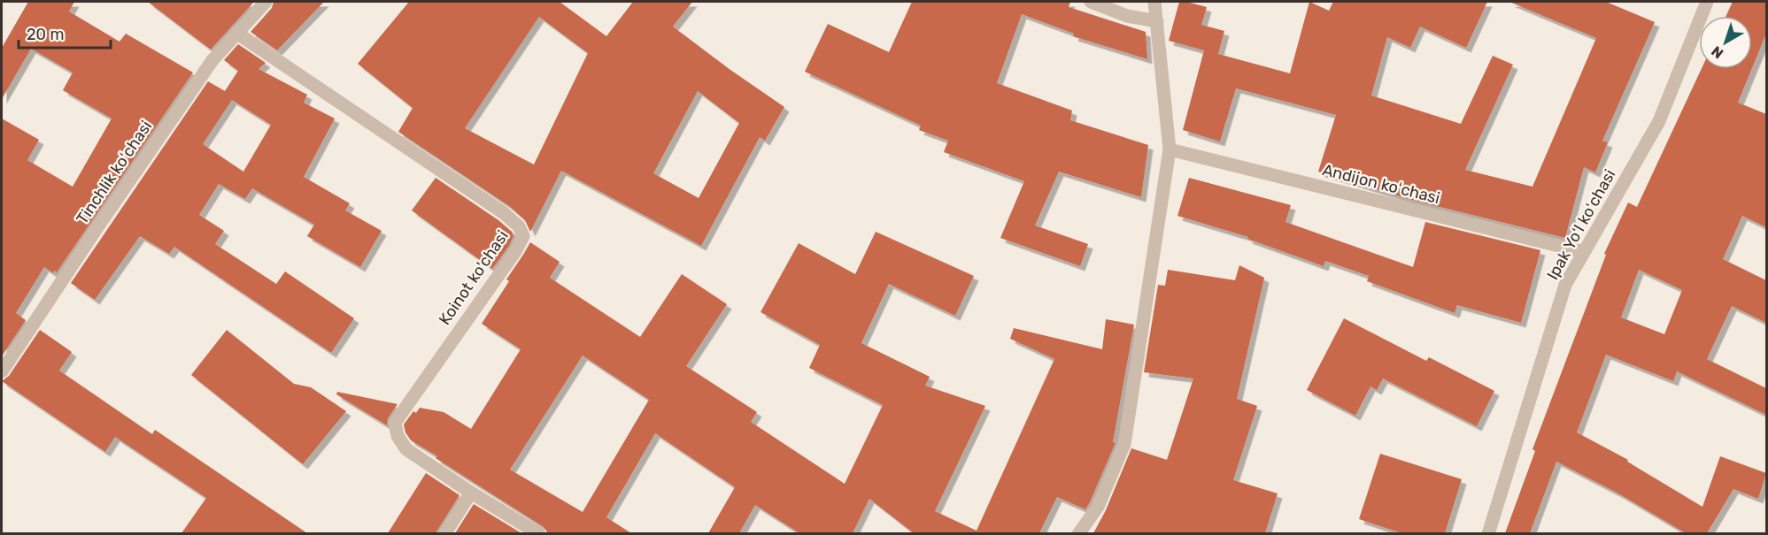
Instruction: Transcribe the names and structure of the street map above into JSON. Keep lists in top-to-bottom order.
{
  "streets": {
    "street": [
      "Tinchlik koʻchasi",
      "Andijon koʻchasi",
      "Ipak Yoʻl koʻchasi",
      "Koinot ko'chasi"
    ]
  },
  "crossings": [
    ["Tinchlik koʻchasi", "Koinot ko'chasi"],
    ["Andijon koʻchasi", "Ipak Yoʻl koʻchasi"]
  ],
  "scale_bar": "20 m",
  "north": "bottom left"
}
